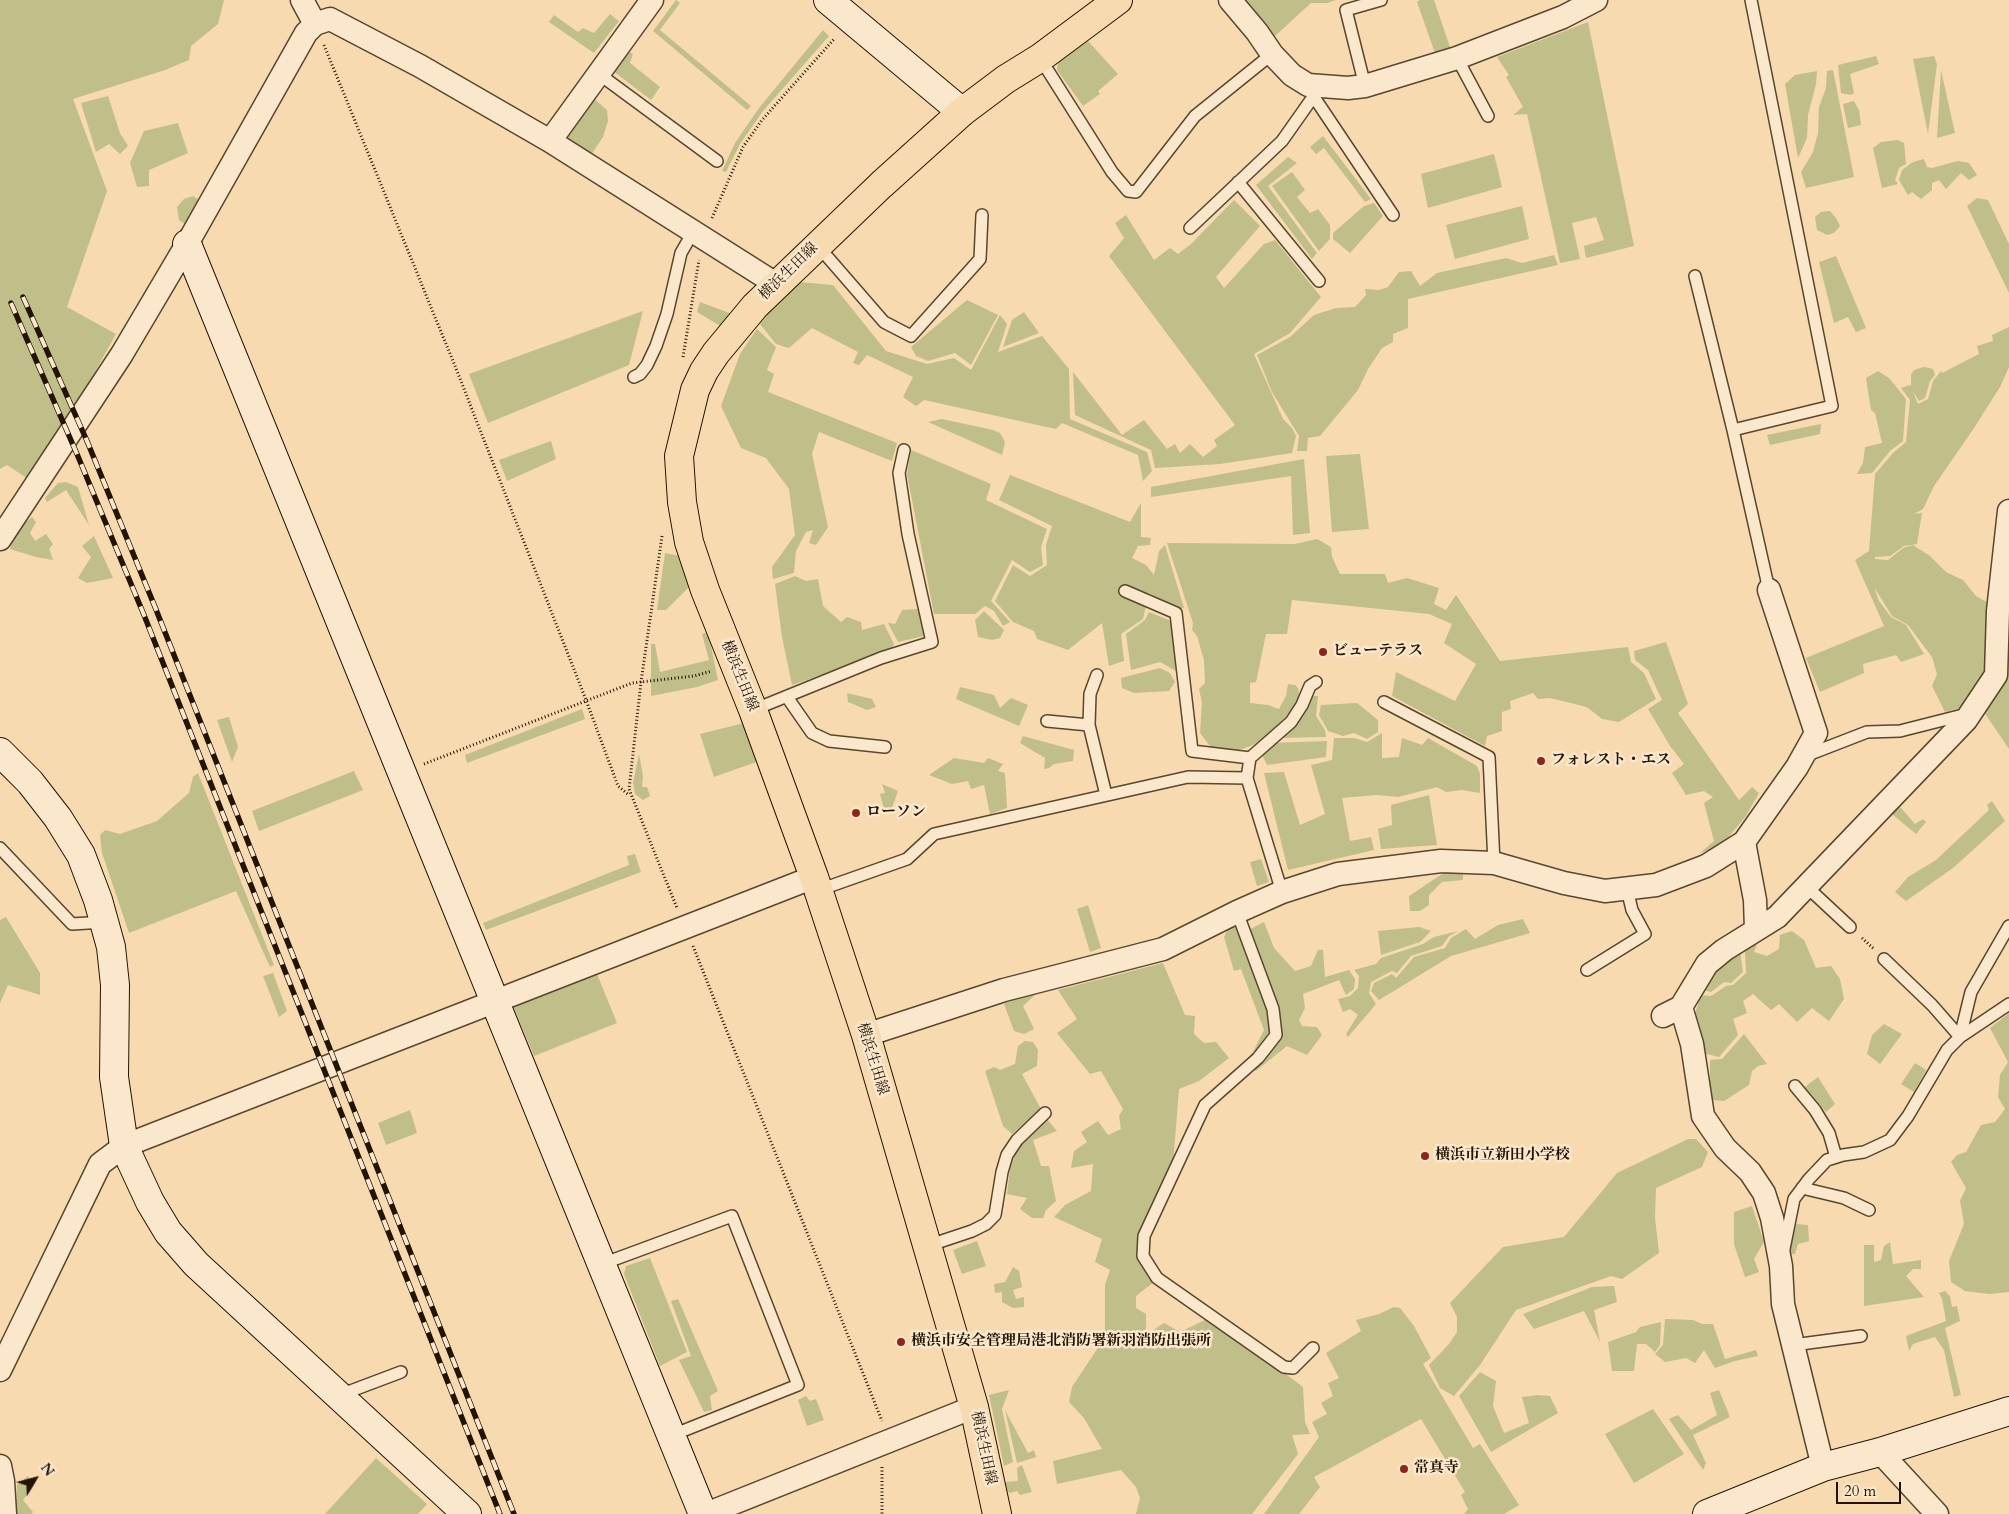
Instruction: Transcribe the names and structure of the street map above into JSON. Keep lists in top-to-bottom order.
{
  "streets": {
    "main road": ["横浜生田線"]
  },
  "places": [
    "ビューテラス",
    "フォレスト・エス",
    "ローソン",
    "横浜市立新田小学校",
    "横浜市安全管理局港北消防署新羽消防出張所",
    "常真寺"
  ],
  "scale_bar": "20 m",
  "north": "top right"
}
